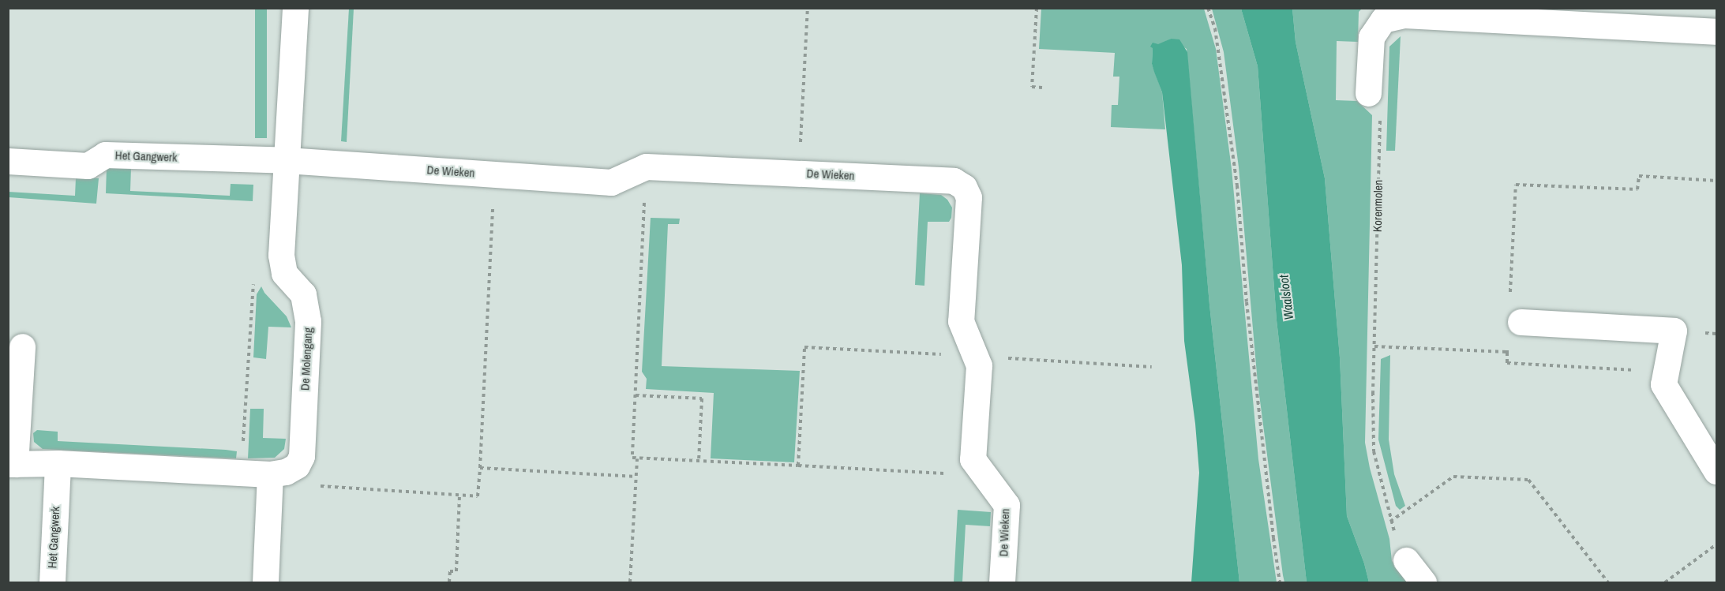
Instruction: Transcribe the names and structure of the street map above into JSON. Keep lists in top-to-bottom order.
{
  "streets": {
    "street": ["Het Gangwerk", "De Wieken", "De Molengang"],
    "path": ["Korenmolen"]
  },
  "crossings": [
    ["Het Gangwerk", "De Wieken"],
    ["Het Gangwerk", "De Molengang"],
    ["De Wieken", "De Molengang"]
  ],
  "water": ["Waalsloot"]
}
